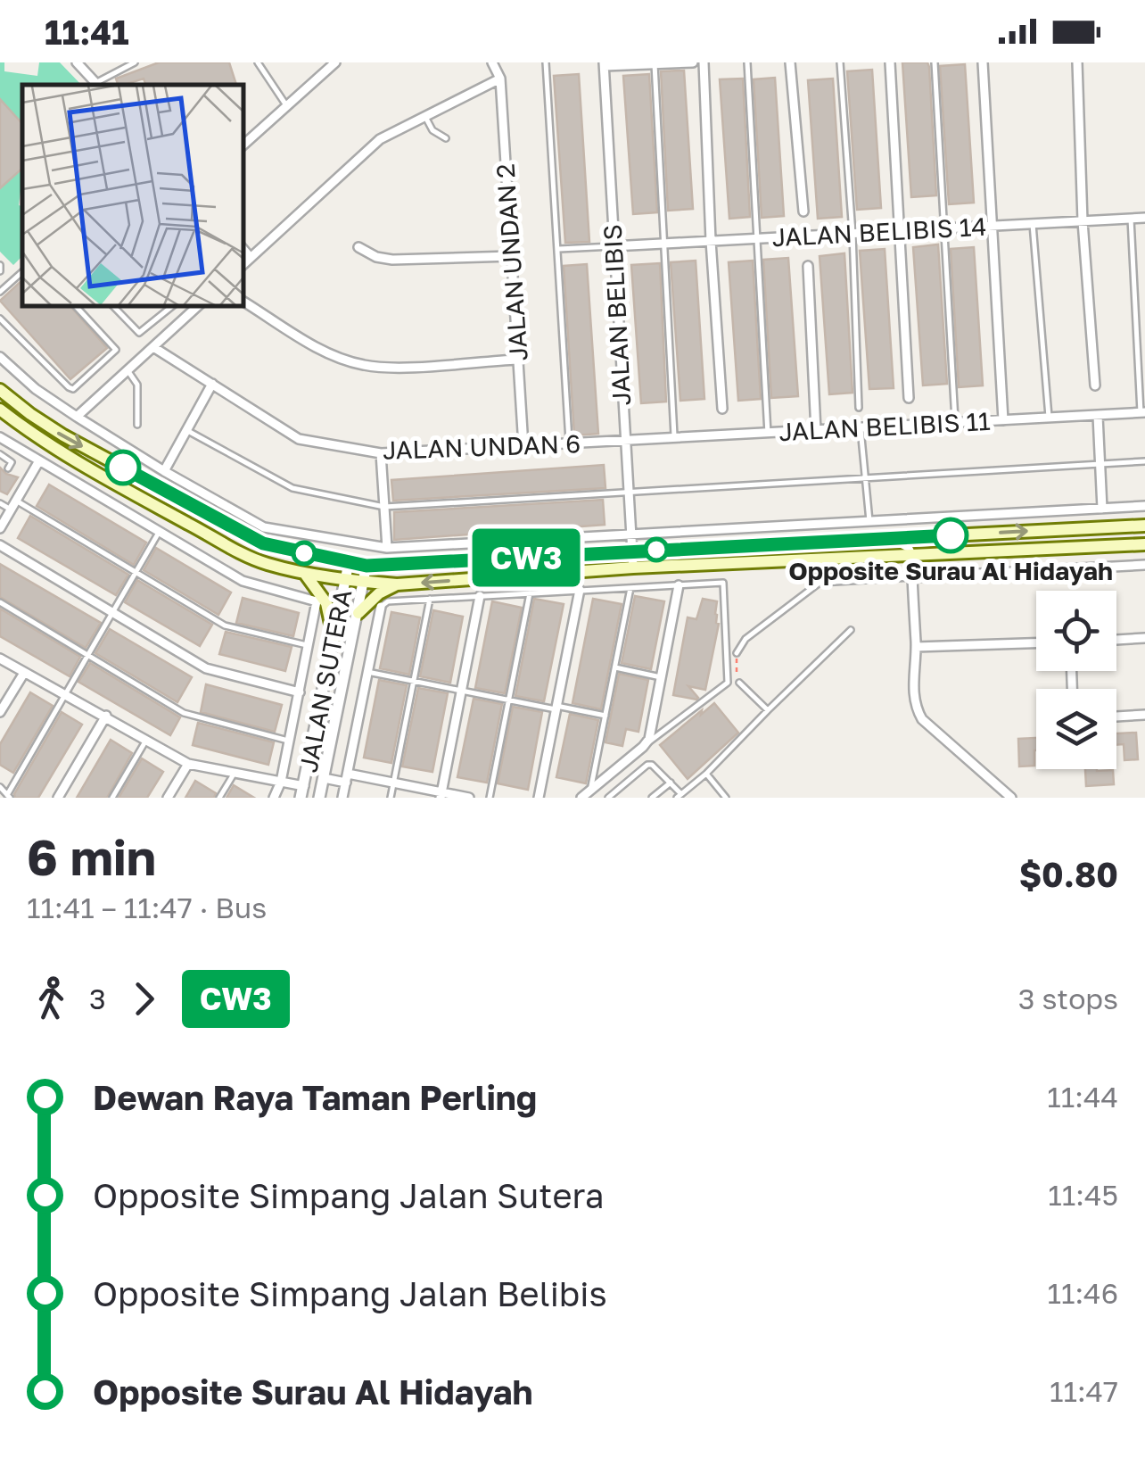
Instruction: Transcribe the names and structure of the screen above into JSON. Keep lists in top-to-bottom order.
{
  "streets": {
    "street": [
      "JALAN BELIBIS 14",
      "JALAN UNDAN 2",
      "JALAN BELIBIS",
      "JALAN BELIBIS 11",
      "JALAN UNDAN 6",
      "JALAN SUTERA"
    ]
  },
  "crossings": [
    ["JALAN BELIBIS 14", "JALAN BELIBIS"],
    ["JALAN UNDAN 2", "JALAN UNDAN 6"],
    ["JALAN BELIBIS", "JALAN BELIBIS 11"],
    ["JALAN BELIBIS", "JALAN UNDAN 6"],
    ["JALAN BELIBIS 11", "JALAN UNDAN 6"]
  ],
  "places": ["Opposite Surau Al Hidayah"],
  "lines": ["bus line CW3"],
  "page": {
    "status": "11:41",
    "on_map": "CW3",
    "heading": ["6 min", "11:41 – 11:47 · Bus", "$0.80"],
    "legs": ["3", "CW3", "3 stops"],
    "list": [
      {
        "name": "Dewan Raya Taman Perling",
        "value": "11:44"
      },
      {
        "name": "Opposite Simpang Jalan Sutera",
        "value": "11:45"
      },
      {
        "name": "Opposite Simpang Jalan Belibis",
        "value": "11:46"
      },
      {
        "name": "Opposite Surau Al Hidayah",
        "value": "11:47"
      }
    ]
  }
}
